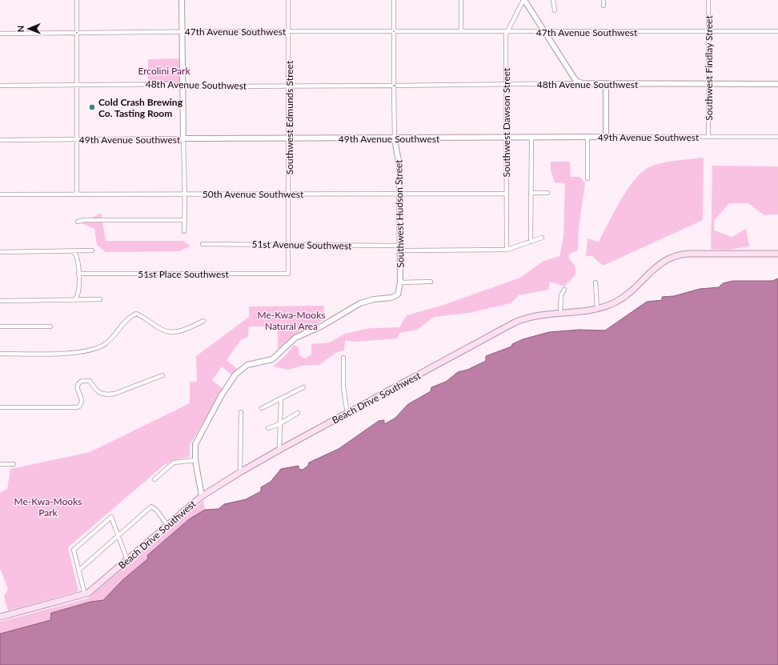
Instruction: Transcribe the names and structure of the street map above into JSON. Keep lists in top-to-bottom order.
{
  "streets": {
    "main road": ["Beach Drive Southwest"],
    "street": [
      "47th Avenue Southwest",
      "Southwest Findlay Street",
      "48th Avenue Southwest",
      "Southwest Edmunds Street",
      "Southwest Dawson Street",
      "49th Avenue Southwest",
      "50th Avenue Southwest",
      "Southwest Hudson Street",
      "51st Avenue Southwest",
      "51st Place Southwest"
    ]
  },
  "crossings": [
    ["47th Avenue Southwest", "Southwest Findlay Street"],
    ["47th Avenue Southwest", "Southwest Edmunds Street"],
    ["47th Avenue Southwest", "Southwest Dawson Street"],
    ["47th Avenue Southwest", "Southwest Hudson Street"],
    ["Southwest Findlay Street", "48th Avenue Southwest"],
    ["Southwest Findlay Street", "49th Avenue Southwest"],
    ["48th Avenue Southwest", "Southwest Edmunds Street"],
    ["48th Avenue Southwest", "Southwest Dawson Street"],
    ["48th Avenue Southwest", "Southwest Hudson Street"],
    ["Southwest Edmunds Street", "49th Avenue Southwest"],
    ["Southwest Edmunds Street", "50th Avenue Southwest"],
    ["Southwest Edmunds Street", "51st Avenue Southwest"],
    ["Southwest Edmunds Street", "51st Place Southwest"],
    ["Southwest Dawson Street", "49th Avenue Southwest"],
    ["Southwest Dawson Street", "50th Avenue Southwest"],
    ["Southwest Dawson Street", "51st Avenue Southwest"],
    ["49th Avenue Southwest", "Southwest Hudson Street"],
    ["50th Avenue Southwest", "Southwest Hudson Street"],
    ["Southwest Hudson Street", "51st Avenue Southwest"]
  ],
  "parks": ["Ercolini Park", "Me-Kwa-Mooks Natural Area", "Me-Kwa-Mooks Park"],
  "places": ["Cold Crash Brewing Co. Tasting Room"],
  "north": "left"
}
